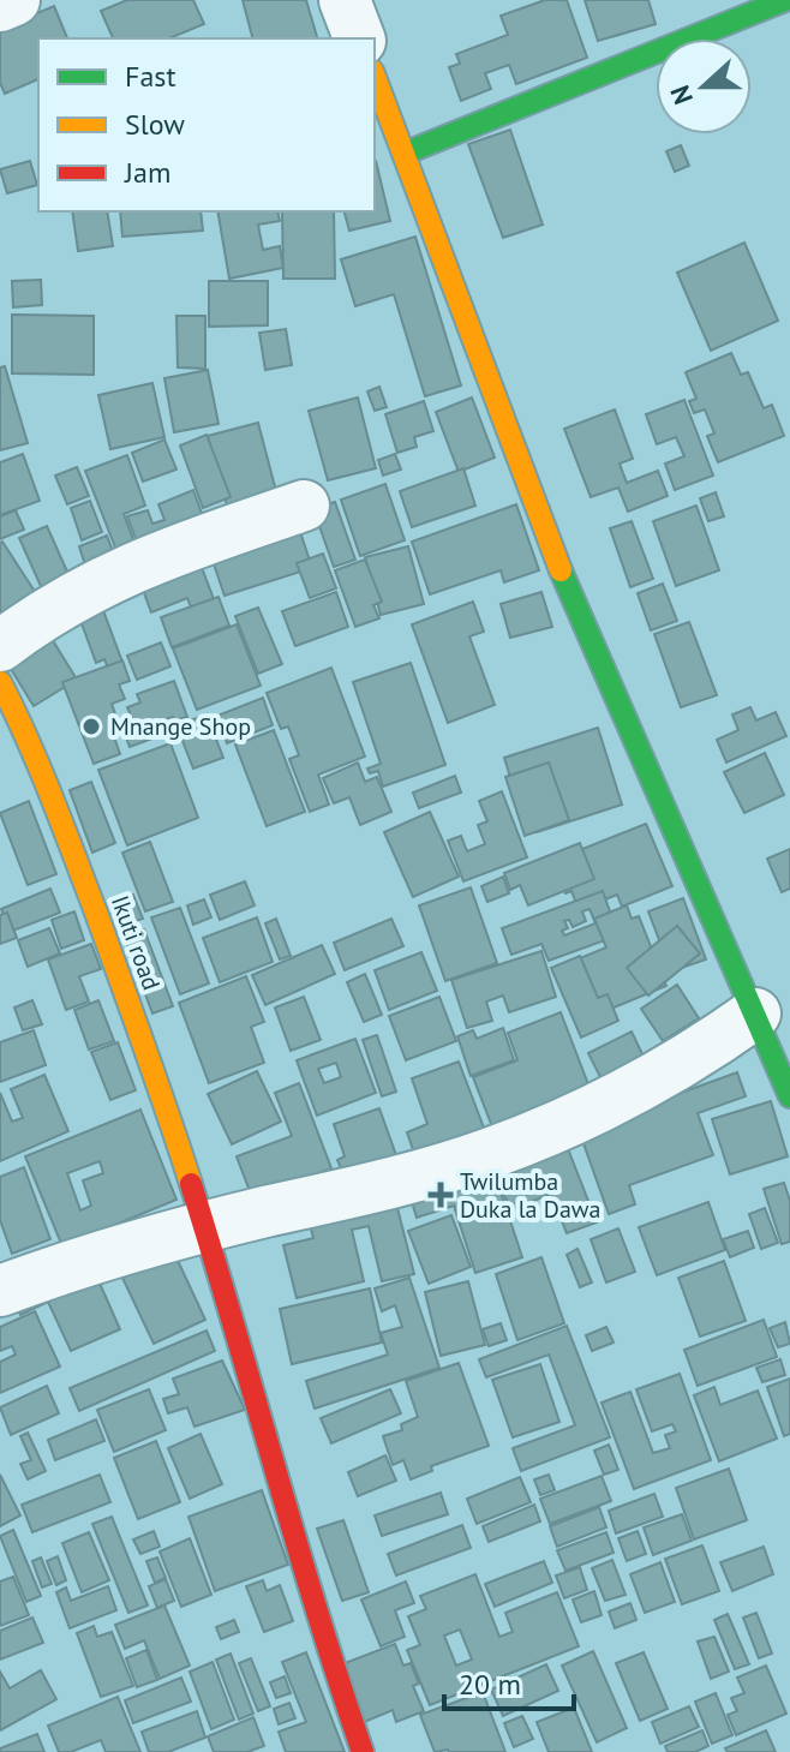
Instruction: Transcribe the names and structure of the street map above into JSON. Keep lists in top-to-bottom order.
{
  "streets": {
    "street": ["Ikuti road"]
  },
  "places": {
    "other": ["Mnange Shop"],
    "health": ["Twilumba Duka la Dawa"]
  },
  "legend": ["Fast", "Slow", "Jam"],
  "scale_bar": "20 m",
  "north": "left"
}
